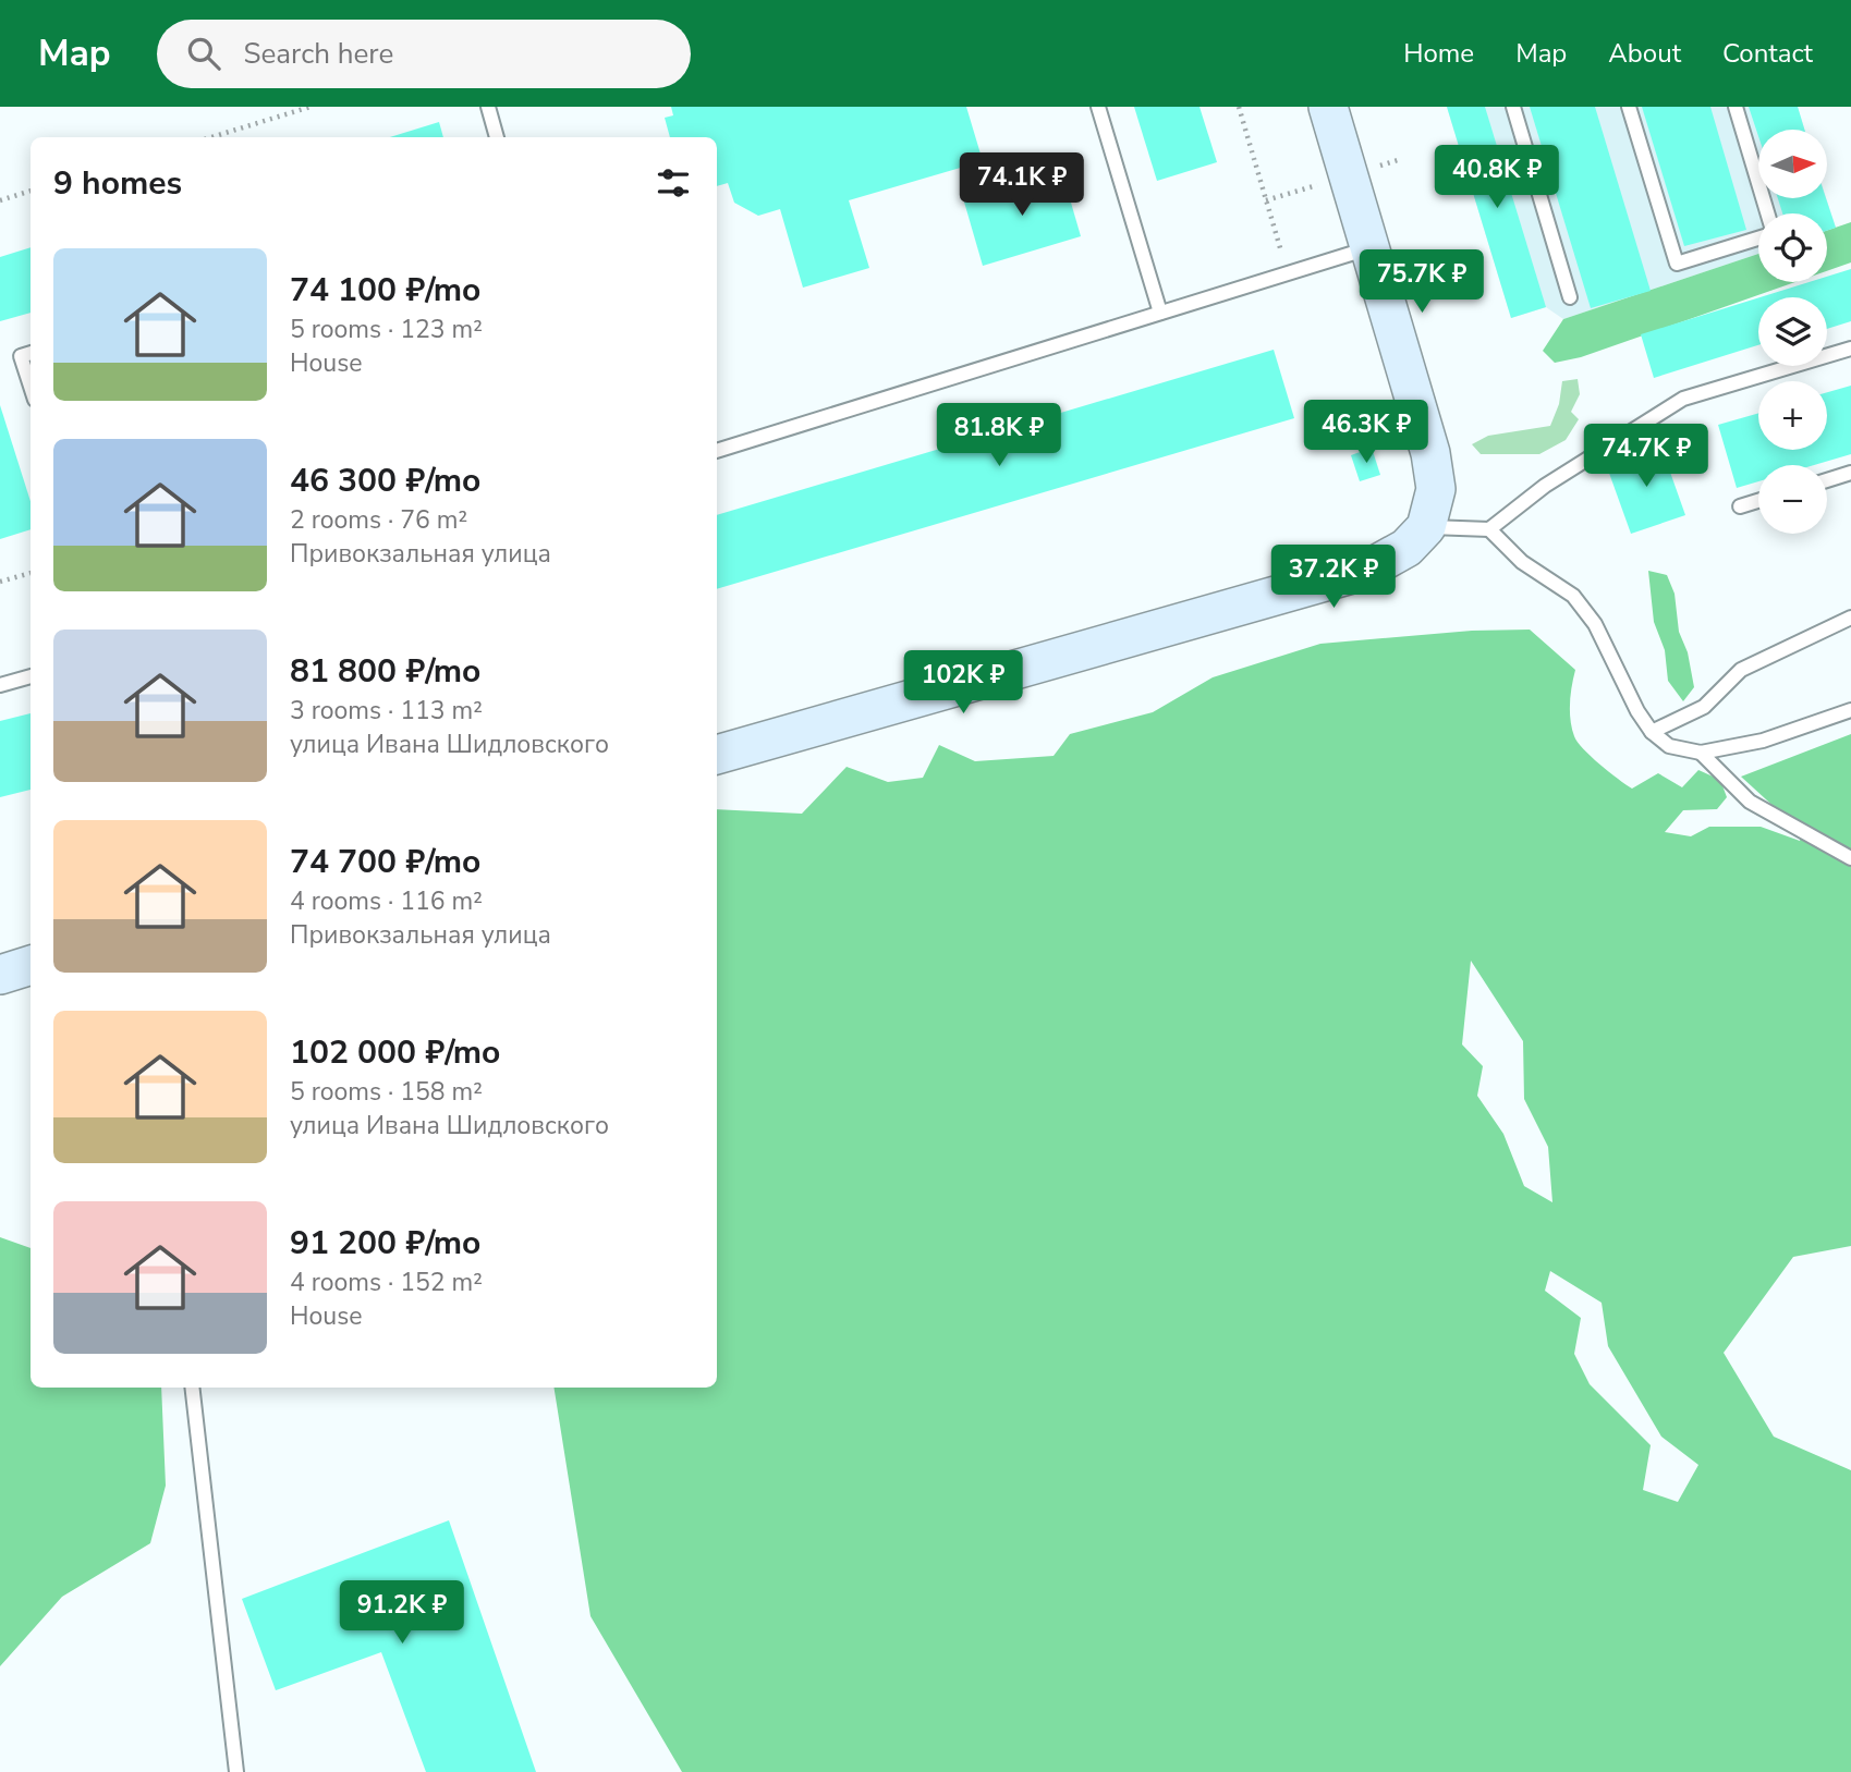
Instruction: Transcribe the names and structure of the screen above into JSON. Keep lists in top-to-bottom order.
{
  "north": "right",
  "page": {
    "header": "Map",
    "search": "Search here",
    "nav": [
      "Home",
      "Map",
      "About",
      "Contact"
    ],
    "map_buttons": ["+", "−"],
    "heading": "9 homes",
    "price": [
      "40.8K ₽",
      "74.1K ₽",
      "75.7K ₽",
      "46.3K ₽",
      "81.8K ₽",
      "74.7K ₽",
      "37.2K ₽",
      "102K ₽",
      "91.2K ₽"
    ],
    "list": [
      {
        "name": "74 100 ₽/mo",
        "note": "5 rooms · 123 m² · House"
      },
      {
        "name": "46 300 ₽/mo",
        "note": "2 rooms · 76 m² · Привокзальная улица"
      },
      {
        "name": "81 800 ₽/mo",
        "note": "3 rooms · 113 m² · улица Ивана Шидловского"
      },
      {
        "name": "74 700 ₽/mo",
        "note": "4 rooms · 116 m² · Привокзальная улица"
      },
      {
        "name": "102 000 ₽/mo",
        "note": "5 rooms · 158 m² · улица Ивана Шидловского"
      },
      {
        "name": "91 200 ₽/mo",
        "note": "4 rooms · 152 m² · House"
      }
    ]
  }
}
